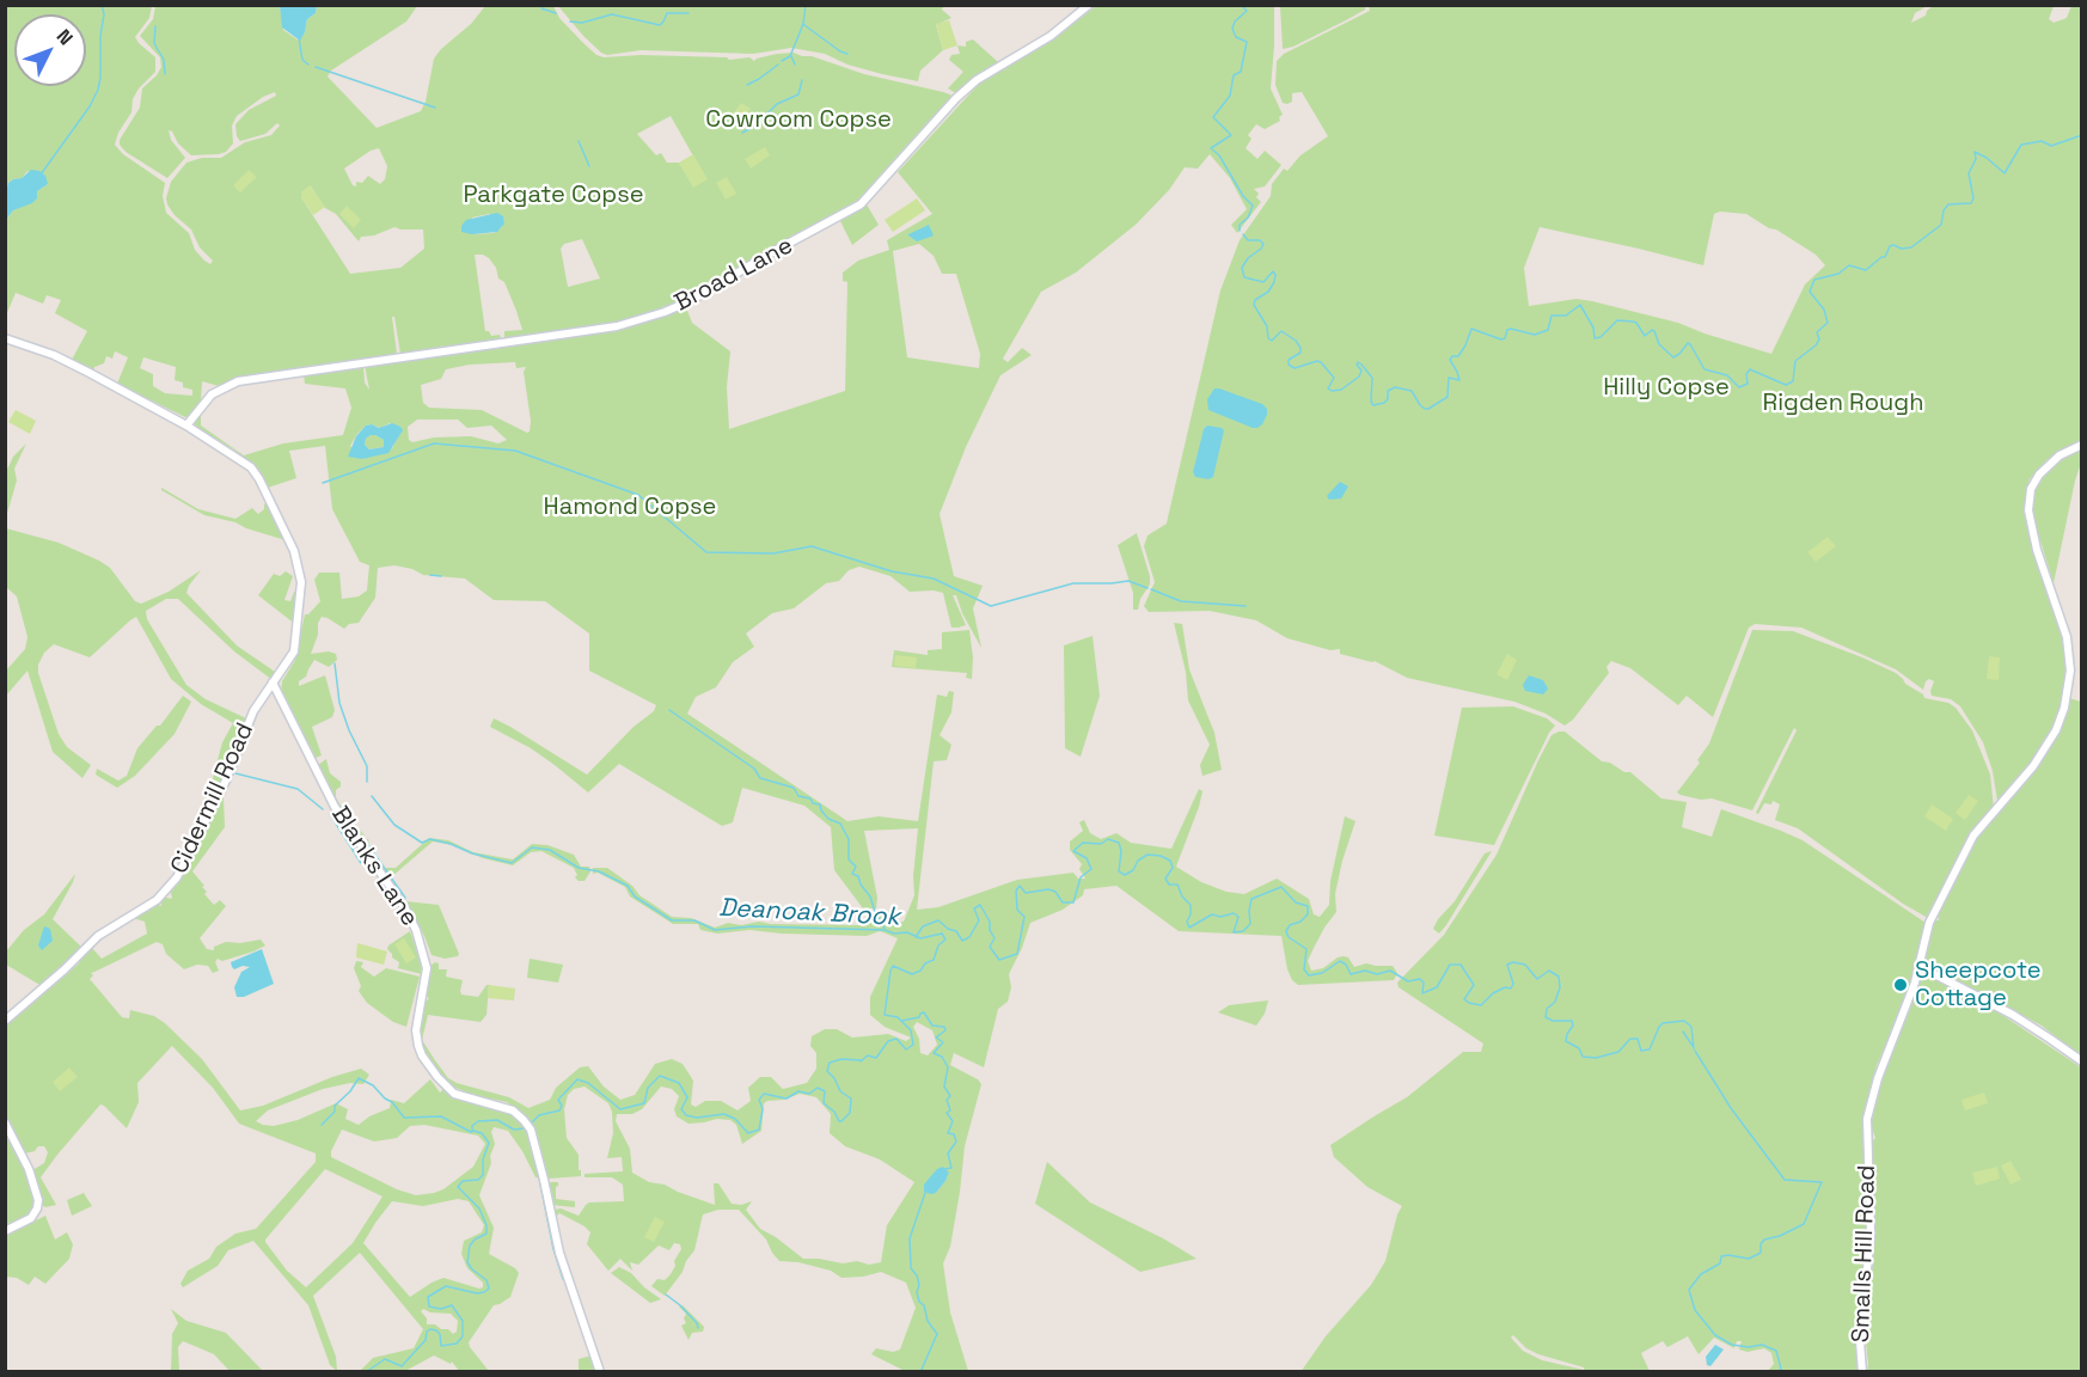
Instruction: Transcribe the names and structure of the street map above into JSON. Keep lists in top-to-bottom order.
{
  "streets": {
    "street": [
      "Broad Lane",
      "Cidermill Road",
      "Blanks Lane",
      "Smalls Hill Road"
    ]
  },
  "crossings": [
    ["Broad Lane", "Cidermill Road"],
    ["Cidermill Road", "Blanks Lane"]
  ],
  "water": ["Deanoak Brook"],
  "parks": [
    "Cowroom Copse",
    "Parkgate Copse",
    "Hilly Copse",
    "Rigden Rough",
    "Hamond Copse"
  ],
  "places": ["Sheepcote Cottage"],
  "north": "top right"
}
